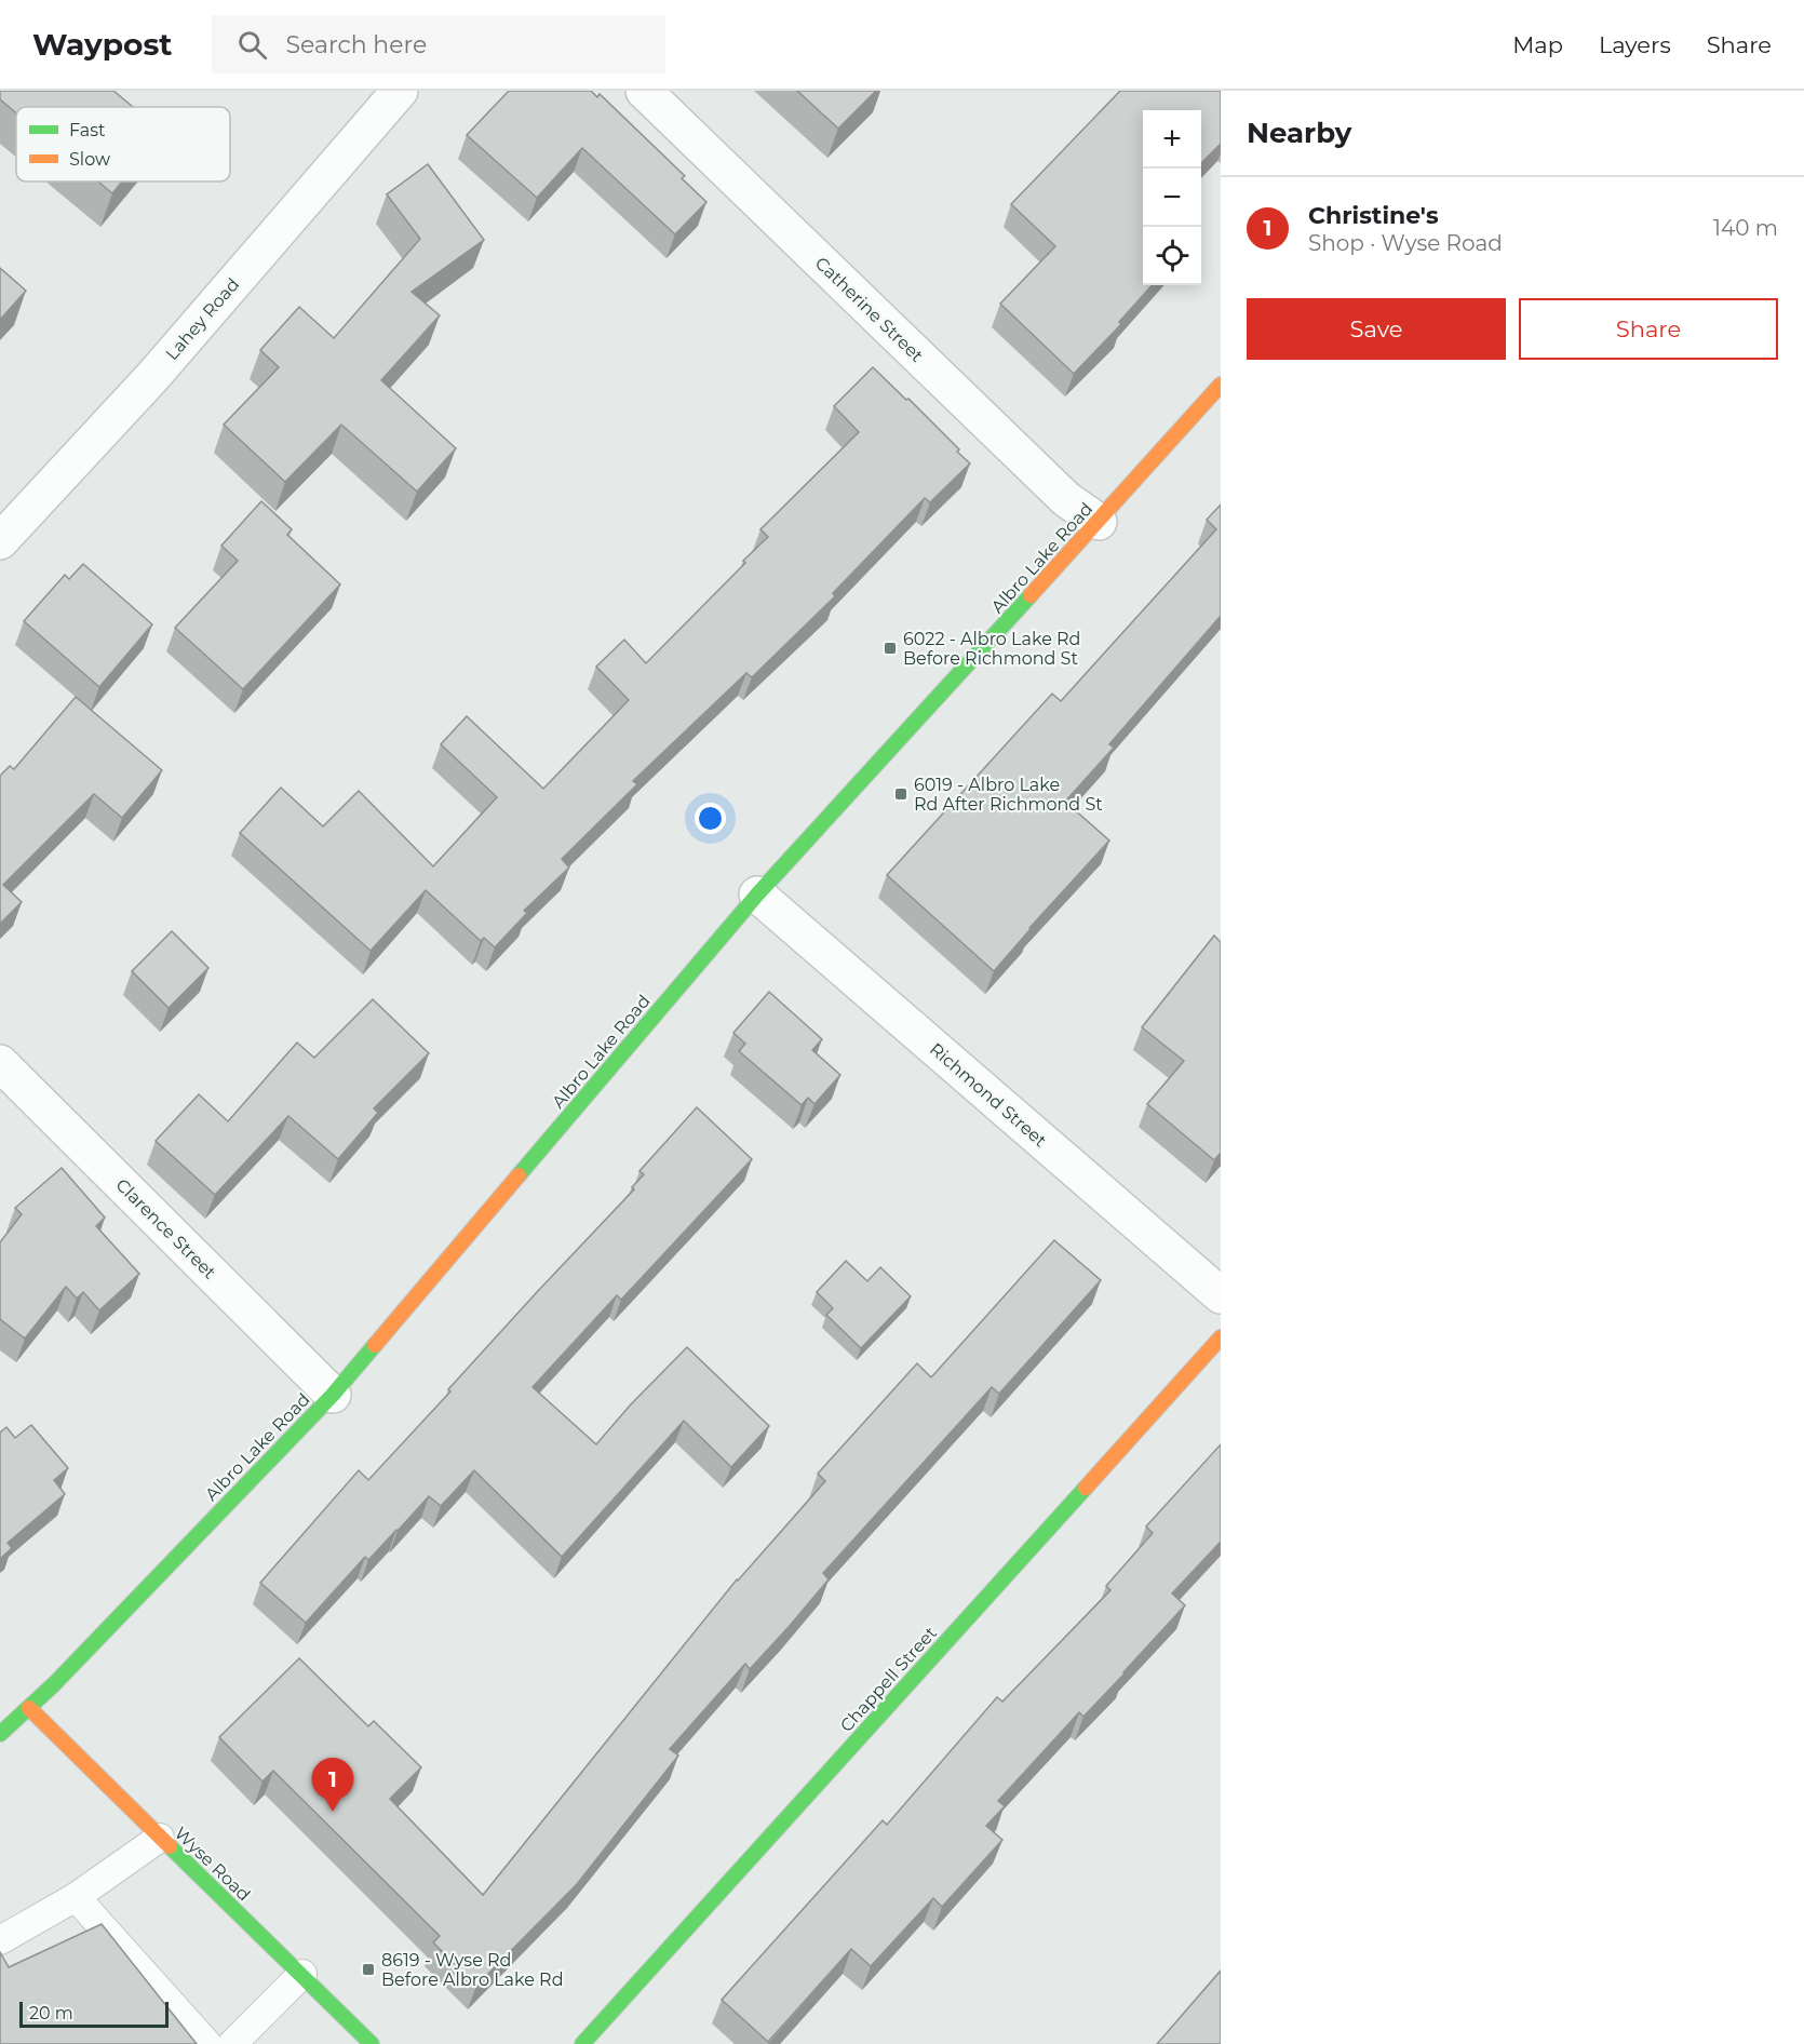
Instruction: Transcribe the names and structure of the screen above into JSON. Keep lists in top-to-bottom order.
{
  "streets": {
    "main road": ["Albro Lake Road", "Chappell Street", "Wyse Road"],
    "street": [
      "Catherine Street",
      "Lahey Road",
      "Richmond Street",
      "Clarence Street"
    ]
  },
  "crossings": [
    ["Catherine Street", "Albro Lake Road"],
    ["Albro Lake Road", "Richmond Street"],
    ["Albro Lake Road", "Clarence Street"],
    ["Albro Lake Road", "Wyse Road"]
  ],
  "places": {
    "transit": ["6022 - Albro Lake Rd Before Richmond St", "6019 - Albro Lake Rd After Richmond St", "8619 - Wyse Rd Before Albro Lake Rd"]
  },
  "legend": ["Fast", "Slow"],
  "scale_bar": "20 m",
  "page": {
    "header": "Waypost",
    "search": "Search here",
    "nav": ["Map", "Layers", "Share"],
    "heading": "Nearby",
    "map_buttons": ["+", "−"],
    "list": [
      {
        "mark": "1",
        "name": "Christine's",
        "note": "Shop · Wyse Road",
        "value": "140 m"
      }
    ],
    "buttons": ["Save", "Share"],
    "pins": "1",
    "scale": "20 m"
  }
}
